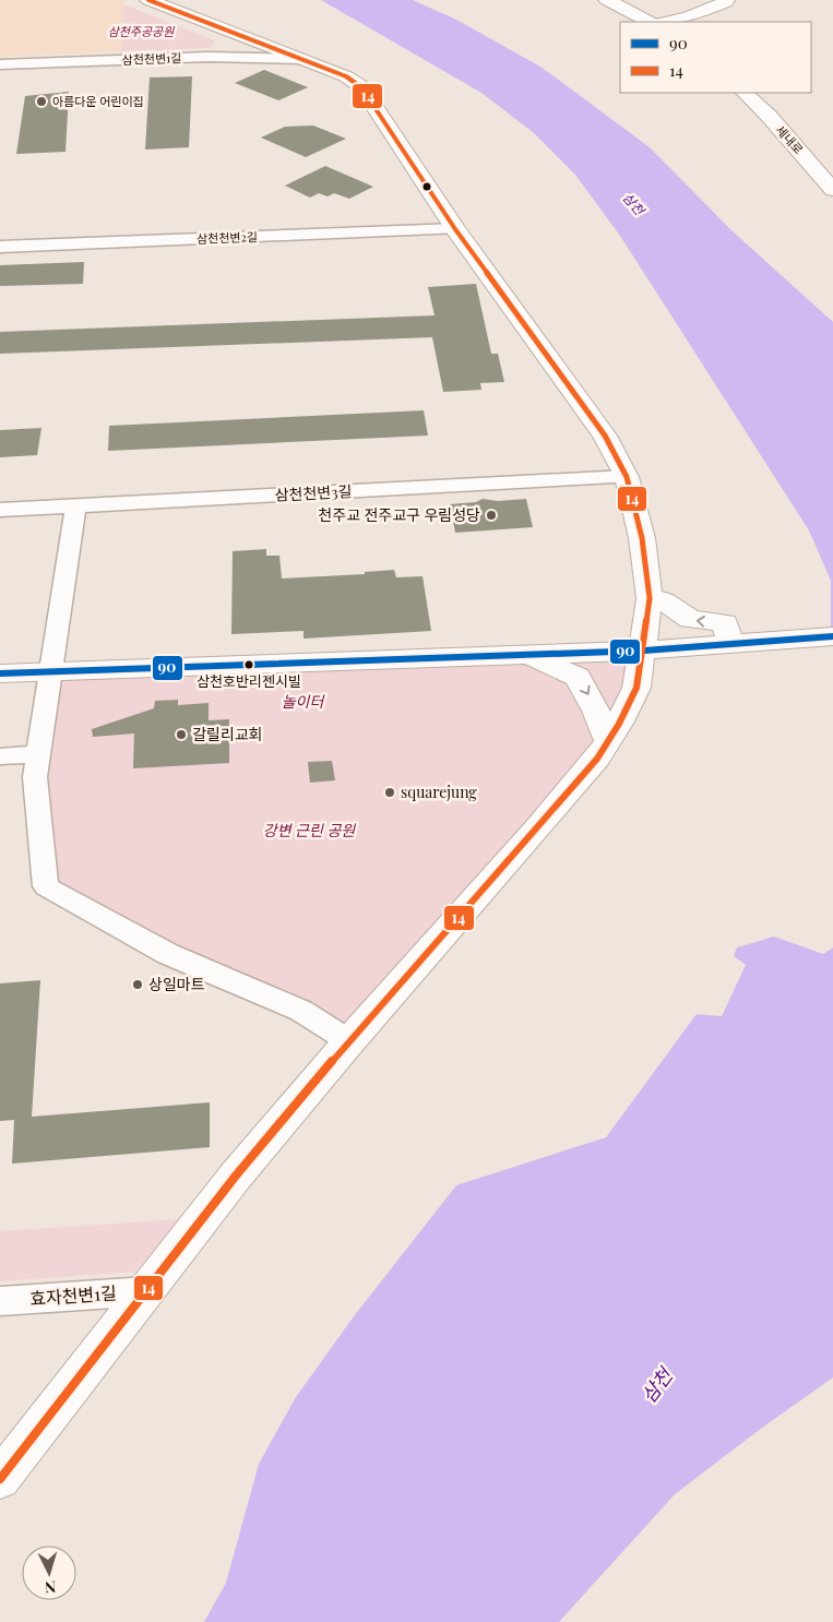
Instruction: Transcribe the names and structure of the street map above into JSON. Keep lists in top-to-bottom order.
{
  "streets": {
    "street": [
      "삼천천변1길",
      "세내로",
      "삼천천변2길",
      "삼천천변3길",
      "효자천변1길"
    ]
  },
  "water": ["삼천"],
  "parks": ["삼천주공공원", "놀이터", "강변 근린 공원"],
  "places": [
    "아름다운 어린이집",
    "천주교 전주교구 우림성당",
    "삼천호반리젠시빌",
    "갈릴리교회",
    "squarejung",
    "상일마트"
  ],
  "lines": ["transit line 14", "transit line 90"],
  "legend": ["90", "14"],
  "north": "bottom"
}
